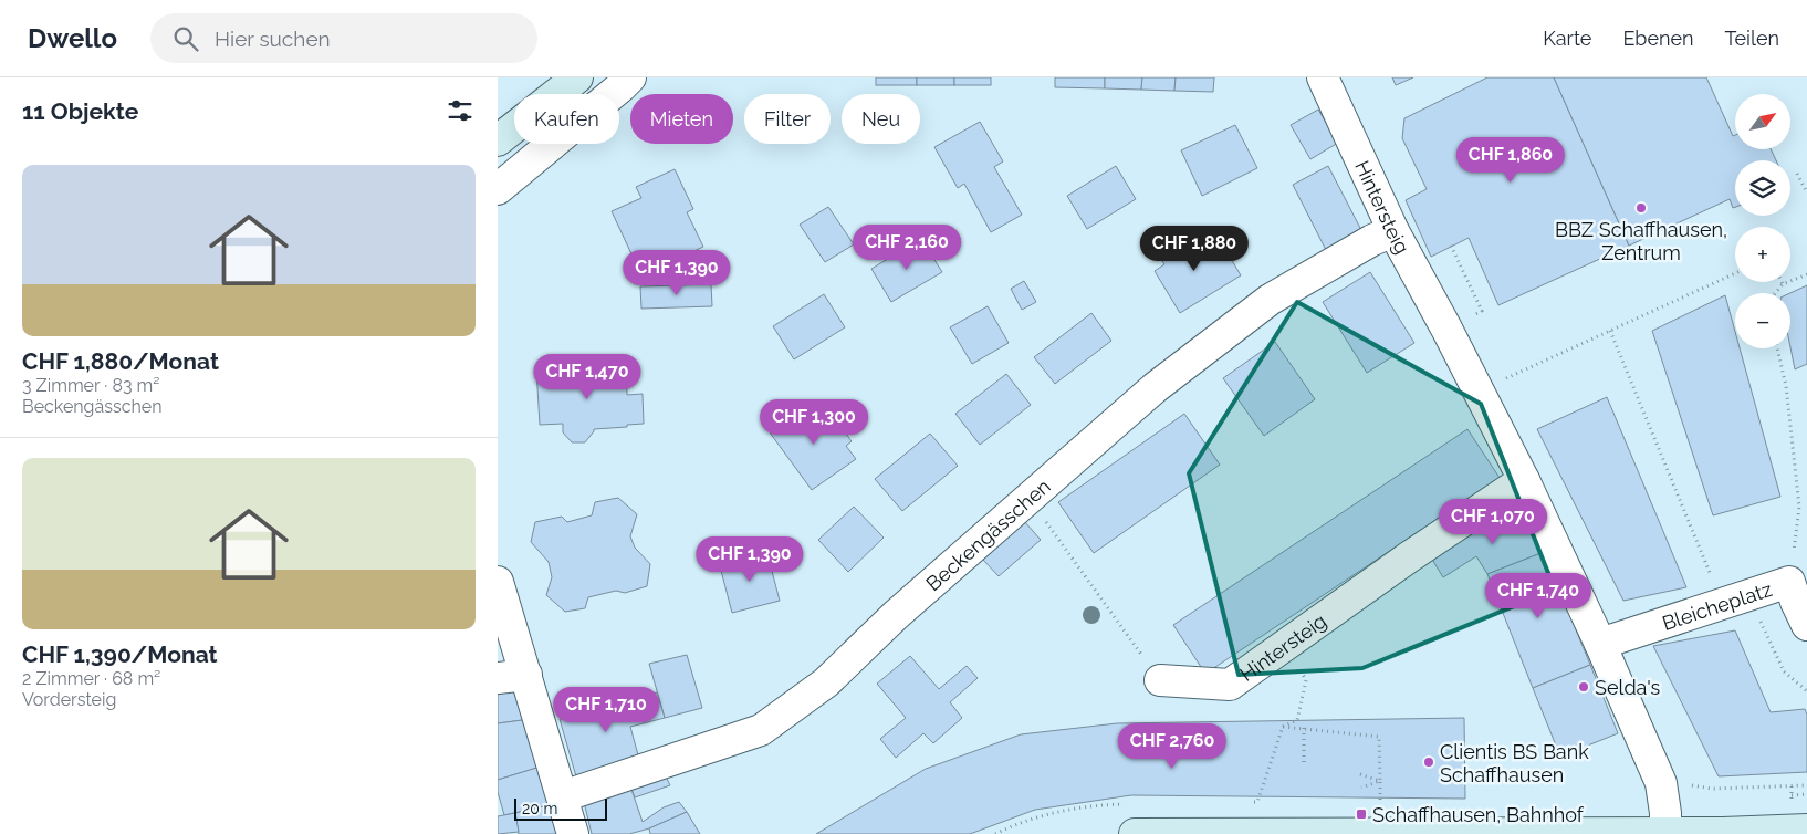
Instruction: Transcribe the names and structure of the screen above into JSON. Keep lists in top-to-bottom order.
{
  "streets": {
    "street": ["Hintersteig", "Beckengässchen", "Bleicheplatz"]
  },
  "crossings": [
    ["Hintersteig", "Beckengässchen"],
    ["Hintersteig", "Bleicheplatz"]
  ],
  "places": {
    "other": ["BBZ Schaffhausen, Zentrum", "Selda's", "Clientis BS Bank Schaffhausen"],
    "transit": ["Schaffhausen, Bahnhof"]
  },
  "scale_bar": "20 m",
  "north": "top right",
  "page": {
    "header": "Dwello",
    "search": "Hier suchen",
    "nav": ["Karte", "Ebenen", "Teilen"],
    "heading": "11 Objekte",
    "map_buttons": ["+", "−"],
    "chip": [
      "Kaufen",
      "Mieten",
      "Filter",
      "Neu"
    ],
    "price": [
      "CHF 1,860",
      "CHF 2,160",
      "CHF 1,880",
      "CHF 1,390",
      "CHF 1,470",
      "CHF 1,300",
      "CHF 1,070",
      "CHF 1,390",
      "CHF 1,740",
      "CHF 1,710",
      "CHF 2,760"
    ],
    "list": [
      {
        "name": "CHF 1,880/Monat",
        "note": "3 Zimmer · 83 m² · Beckengässchen"
      },
      {
        "name": "CHF 1,390/Monat",
        "note": "2 Zimmer · 68 m² · Vordersteig"
      }
    ],
    "scale": "20 m"
  }
}
